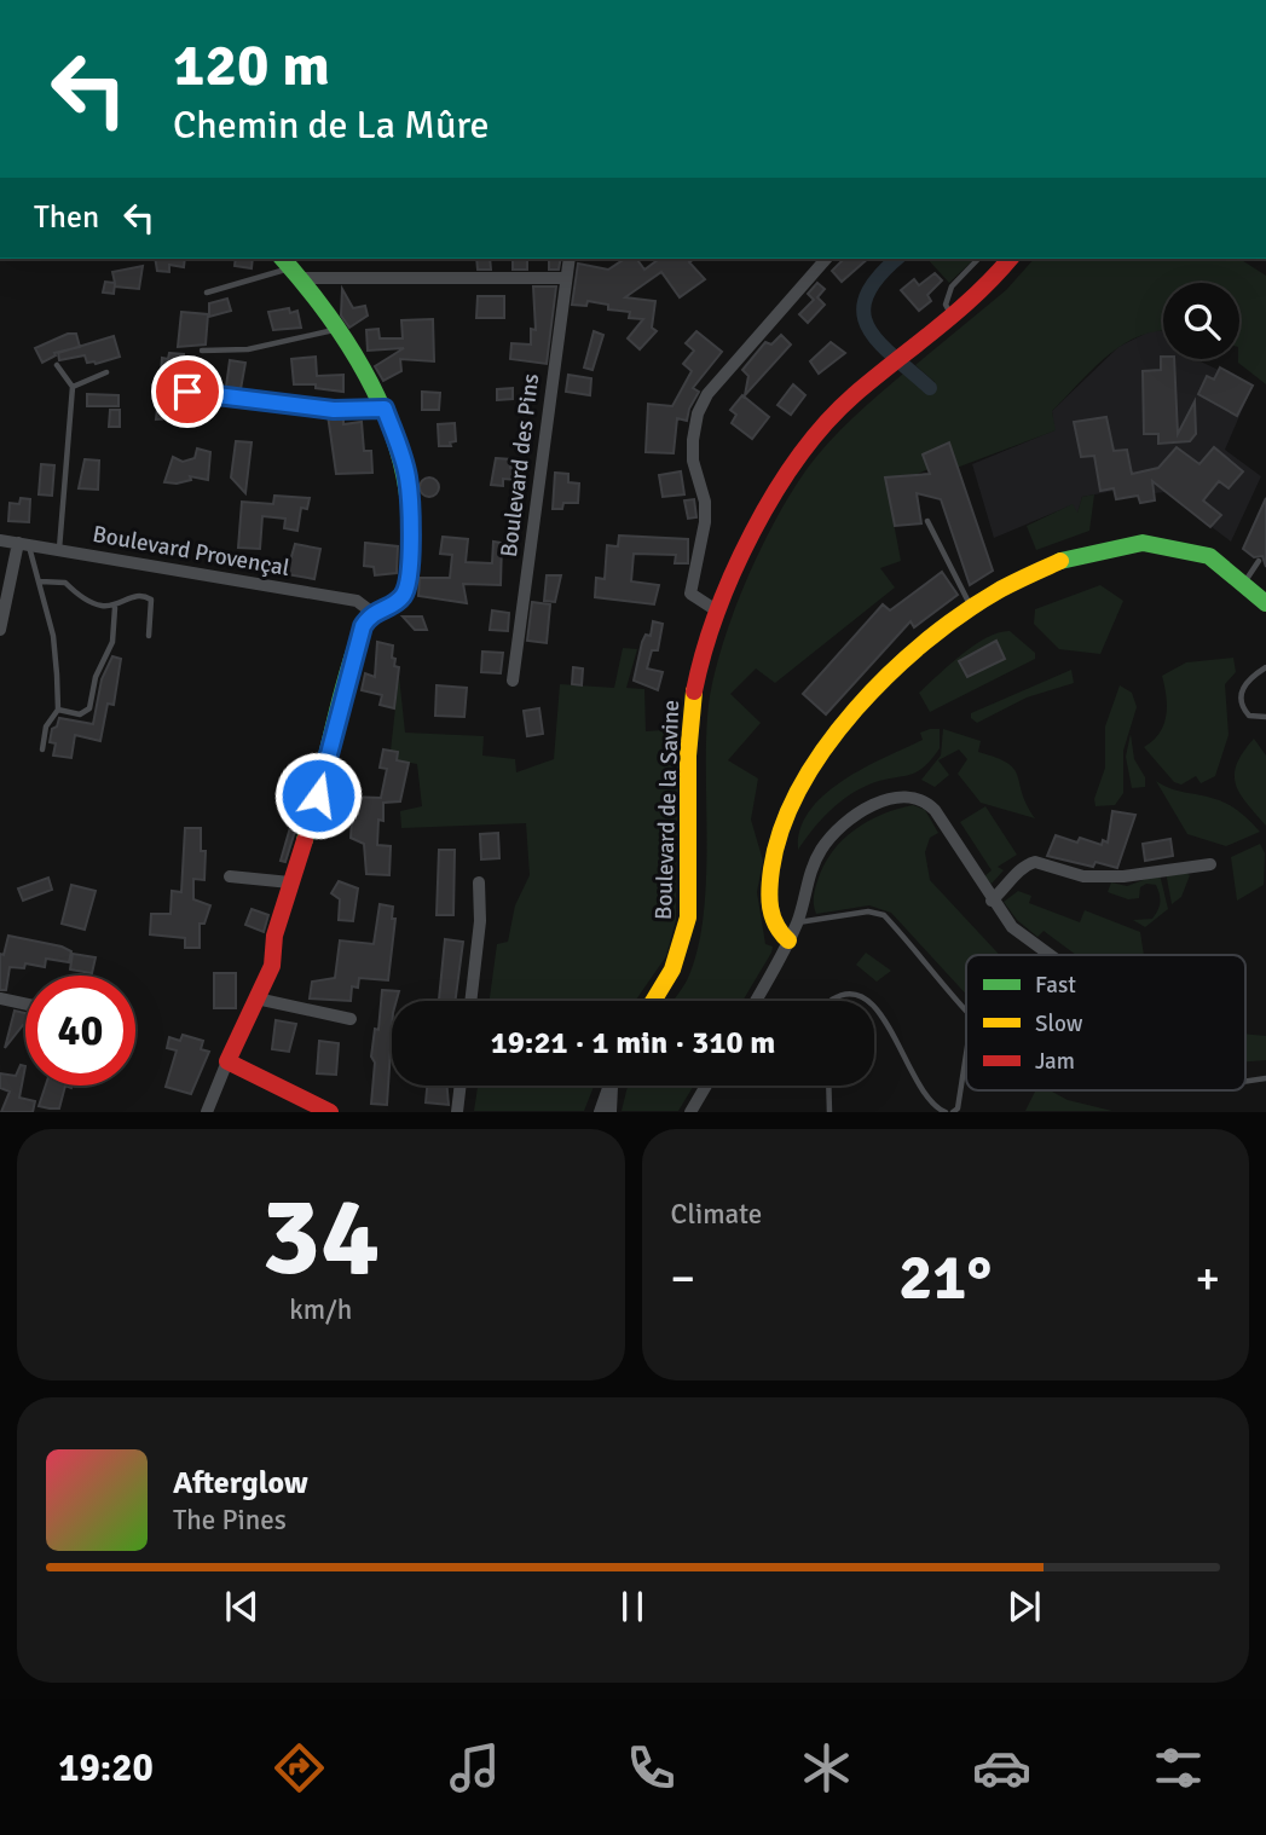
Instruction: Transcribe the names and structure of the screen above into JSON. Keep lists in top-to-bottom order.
{
  "streets": {
    "street": ["Boulevard des Pins", "Boulevard Provençal", "Boulevard de la Savine"]
  },
  "legend": ["Fast", "Slow", "Jam"],
  "page": {
    "turn": ["120 m", "Chemin de La Mûre"],
    "then": "Then",
    "limit": "40",
    "trip": "19:21 · 1 min · 310 m",
    "tile": [
      ["34", "km/h"],
      "Climate"
    ],
    "heat": ["−", "21°", "+"],
    "song": ["Afterglow", "The Pines"],
    "tabs": "19:20"
  }
}
